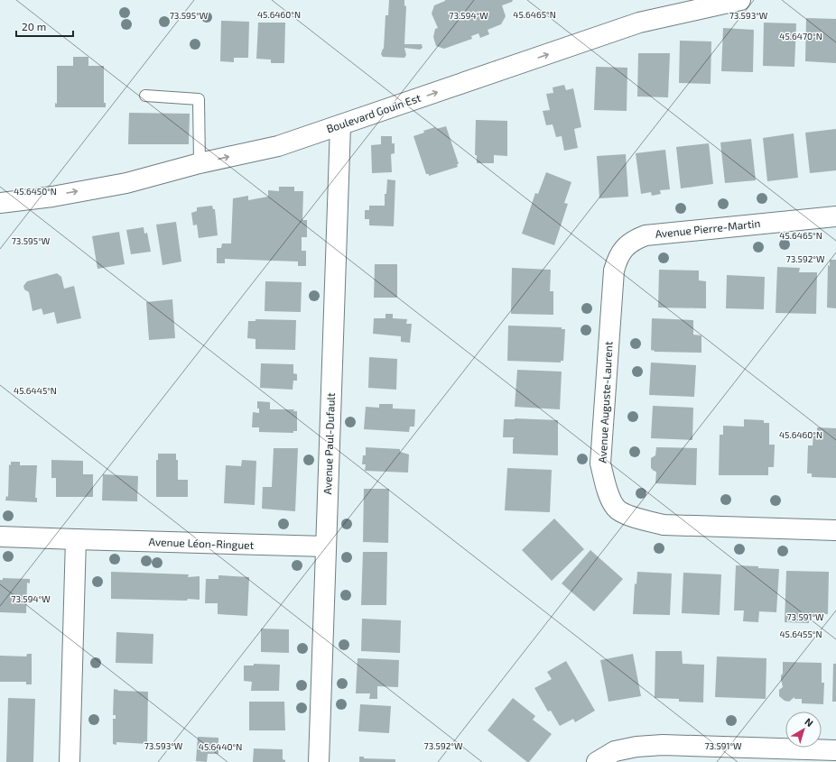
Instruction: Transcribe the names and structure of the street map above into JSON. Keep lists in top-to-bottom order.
{
  "streets": {
    "street": [
      "Boulevard Gouin Est",
      "Avenue Pierre-Martin",
      "Avenue Auguste-Laurent",
      "Avenue Paul-Dufault",
      "Avenue Léon-Ringuet"
    ]
  },
  "crossings": [
    ["Boulevard Gouin Est", "Avenue Paul-Dufault"],
    ["Avenue Pierre-Martin", "Avenue Auguste-Laurent"],
    ["Avenue Paul-Dufault", "Avenue Léon-Ringuet"]
  ],
  "one_way": ["Boulevard Gouin Est"],
  "scale_bar": "20 m",
  "north": "top right",
  "coordinates": [
    "45.6460°N",
    "45.6465°N",
    "73.595°W",
    "73.594°W",
    "73.593°W",
    "45.6470°N",
    "45.6450°N",
    "73.592°W",
    "45.6445°N",
    "73.591°W",
    "45.6455°N",
    "45.6440°N"
  ]
}
